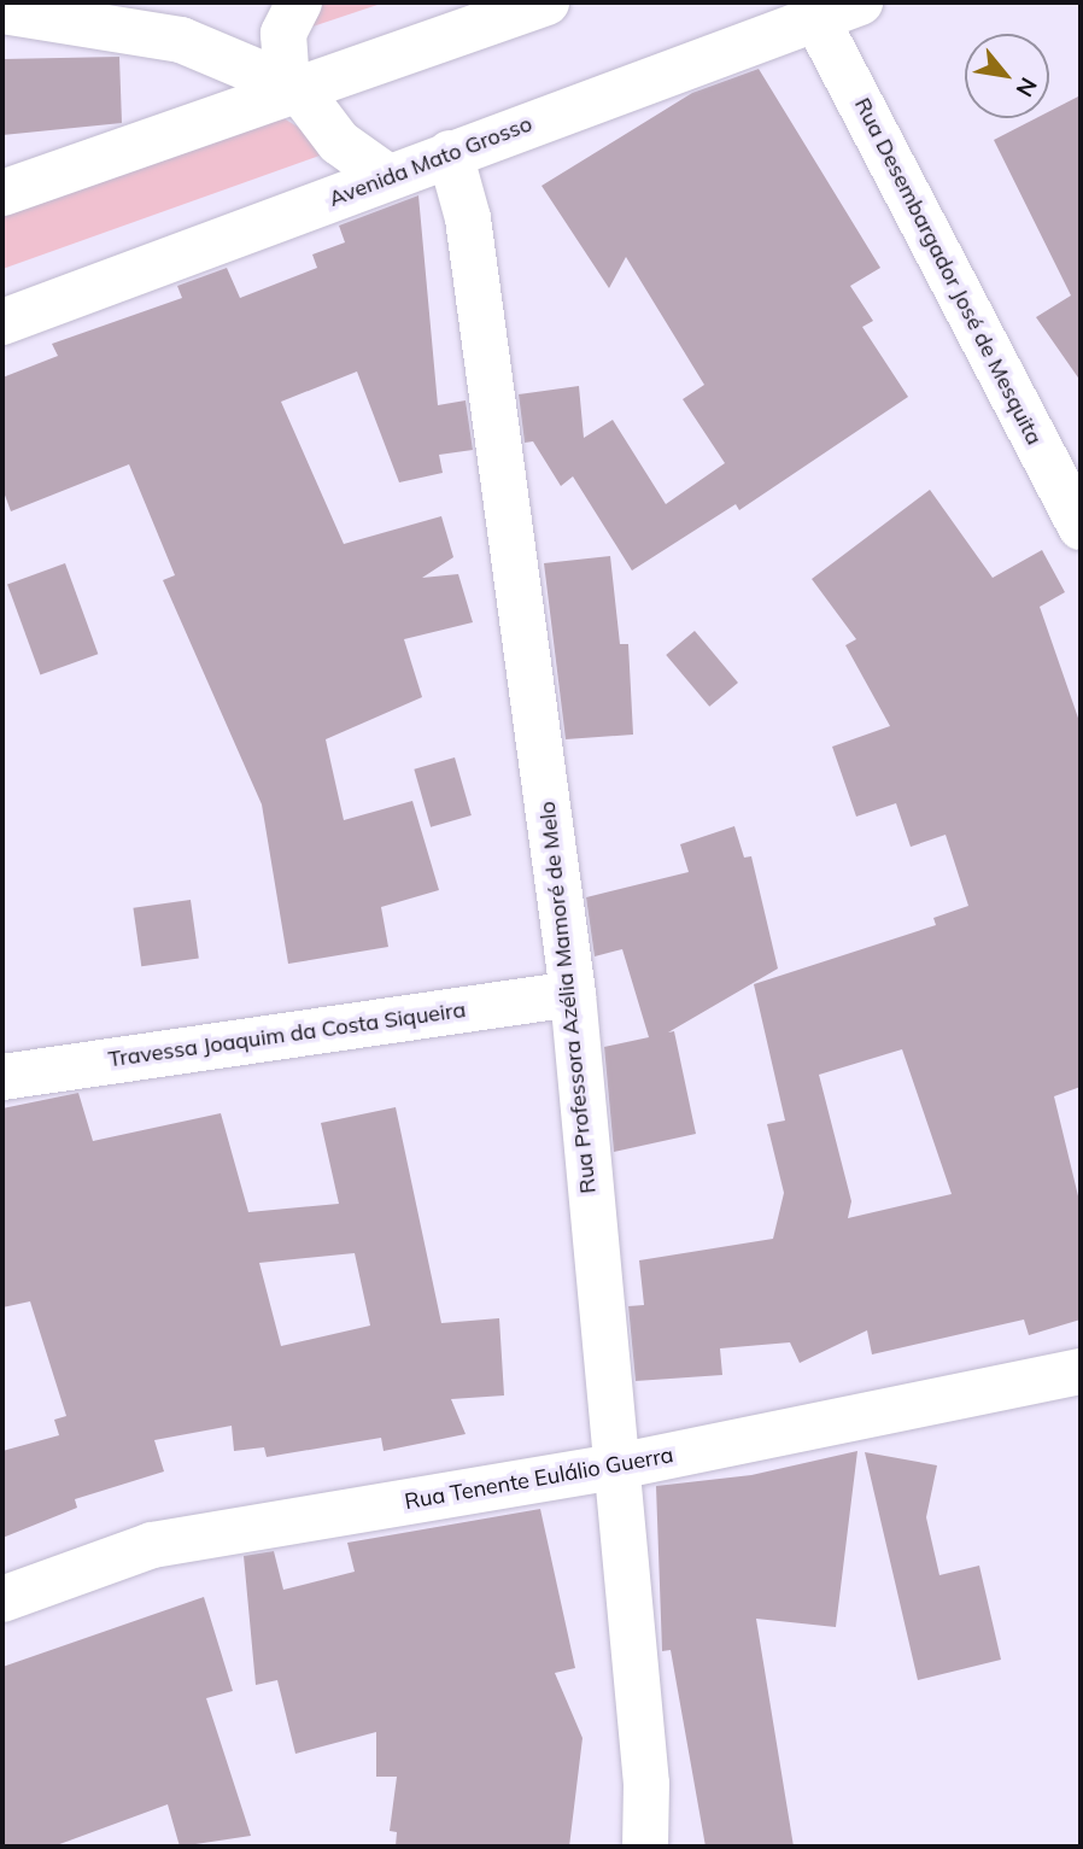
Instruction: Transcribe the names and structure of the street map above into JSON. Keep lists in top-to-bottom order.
{
  "streets": {
    "street": [
      "Avenida Mato Grosso",
      "Rua Desembargador José de Mesquita",
      "Rua Professora Azélia Mamoré de Melo",
      "Travessa Joaquim da Costa Siqueira",
      "Rua Tenente Eulálio Guerra"
    ]
  },
  "crossings": [
    ["Avenida Mato Grosso", "Rua Desembargador José de Mesquita"],
    ["Avenida Mato Grosso", "Rua Professora Azélia Mamoré de Melo"],
    ["Rua Professora Azélia Mamoré de Melo", "Travessa Joaquim da Costa Siqueira"],
    ["Rua Professora Azélia Mamoré de Melo", "Rua Tenente Eulálio Guerra"]
  ],
  "north": "bottom right"
}
